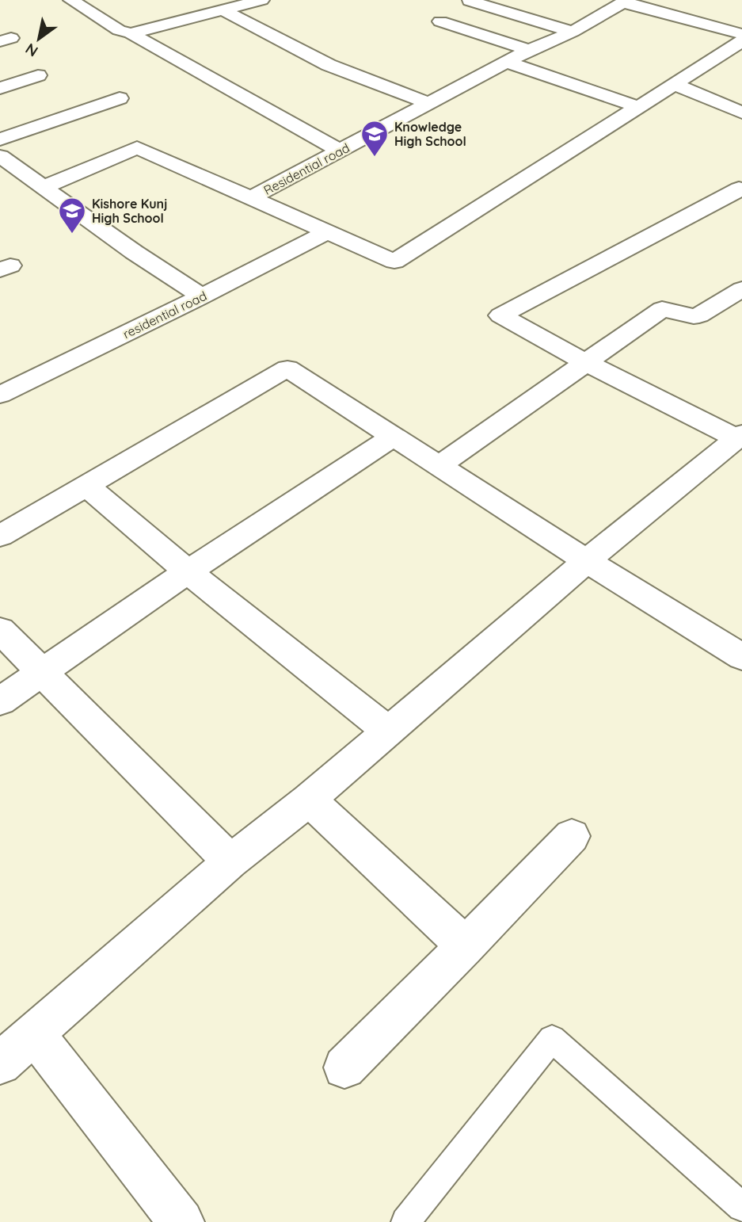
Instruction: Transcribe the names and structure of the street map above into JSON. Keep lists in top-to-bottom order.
{
  "streets": {
    "street": ["Residential road", "residential road"]
  },
  "places": {
    "school or university": ["Knowledge High School", "Kishore Kunj High School"]
  },
  "north": "bottom left"
}
